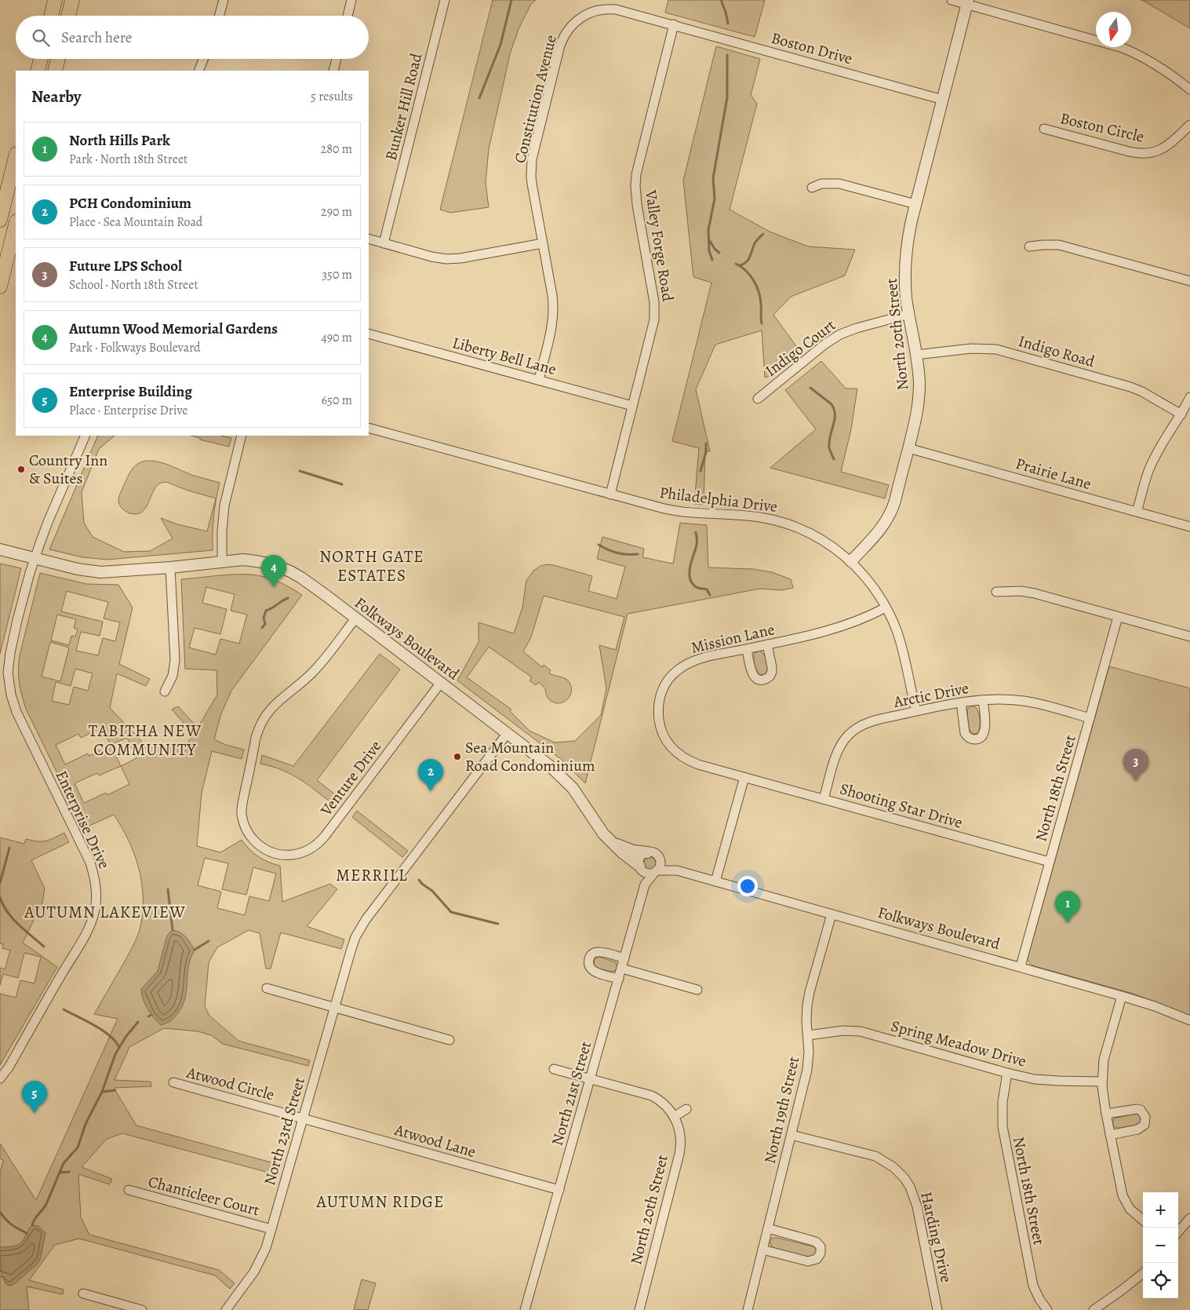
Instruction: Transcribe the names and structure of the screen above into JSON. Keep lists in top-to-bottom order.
{
  "streets": {
    "street": [
      "Boston Drive",
      "Constitution Avenue",
      "Bunker Hill Road",
      "Boston Circle",
      "Valley Forge Road",
      "North 20th Street",
      "Indigo Court",
      "Indigo Road",
      "Liberty Bell Lane",
      "Prairie Lane",
      "Philadelphia Drive",
      "Folkways Boulevard",
      "Mission Lane",
      "Arctic Drive",
      "Venture Drive",
      "North 18th Street",
      "Shooting Star Drive",
      "Enterprise Drive",
      "Spring Meadow Drive",
      "Atwood Circle",
      "North 21st Street",
      "North 19th Street",
      "North 23rd Street",
      "Atwood Lane",
      "Chanticleer Court",
      "Harding Drive"
    ]
  },
  "crossings": [
    ["Boston Drive", "Constitution Avenue"],
    ["Boston Drive", "Valley Forge Road"],
    ["Boston Drive", "North 20th Street"],
    ["Constitution Avenue", "Valley Forge Road"],
    ["Constitution Avenue", "Liberty Bell Lane"],
    ["Valley Forge Road", "Liberty Bell Lane"],
    ["Valley Forge Road", "Philadelphia Drive"],
    ["North 20th Street", "Indigo Court"],
    ["North 20th Street", "Indigo Road"],
    ["North 20th Street", "Prairie Lane"],
    ["North 20th Street", "Philadelphia Drive"],
    ["Philadelphia Drive", "Mission Lane"],
    ["Philadelphia Drive", "Arctic Drive"],
    ["Folkways Boulevard", "Venture Drive"],
    ["Folkways Boulevard", "North 18th Street"],
    ["Folkways Boulevard", "Enterprise Drive"],
    ["Folkways Boulevard", "North 21st Street"],
    ["Folkways Boulevard", "North 19th Street"],
    ["Folkways Boulevard", "North 23rd Street"],
    ["Mission Lane", "Shooting Star Drive"],
    ["Arctic Drive", "North 18th Street"],
    ["Arctic Drive", "Shooting Star Drive"],
    ["North 18th Street", "Shooting Star Drive"],
    ["North 18th Street", "Spring Meadow Drive"],
    ["Spring Meadow Drive", "North 19th Street"],
    ["Atwood Circle", "North 23rd Street"],
    ["Atwood Circle", "Atwood Lane"],
    ["North 21st Street", "Atwood Lane"],
    ["North 19th Street", "Harding Drive"],
    ["North 23rd Street", "Atwood Lane"],
    ["North 23rd Street", "Chanticleer Court"]
  ],
  "districts": [
    "NORTH GATE ESTATES",
    "TABITHA NEW COMMUNITY",
    "MERRILL",
    "AUTUMN LAKEVIEW",
    "AUTUMN RIDGE"
  ],
  "places": ["Country Inn & Suites", "Sea Mountain Road Condominium"],
  "north": "bottom",
  "page": {
    "search": "Search here",
    "heading": ["Nearby", "5 results"],
    "list": [
      {
        "mark": "1",
        "name": "North Hills Park",
        "note": "Park · North 18th Street",
        "value": "280 m"
      },
      {
        "mark": "2",
        "name": "PCH Condominium",
        "note": "Place · Sea Mountain Road",
        "value": "290 m"
      },
      {
        "mark": "3",
        "name": "Future LPS School",
        "note": "School · North 18th Street",
        "value": "350 m"
      },
      {
        "mark": "4",
        "name": "Autumn Wood Memorial Gardens",
        "note": "Park · Folkways Boulevard",
        "value": "490 m"
      },
      {
        "mark": "5",
        "name": "Enterprise Building",
        "note": "Place · Enterprise Drive",
        "value": "650 m"
      }
    ],
    "pins": [
      "4",
      "3",
      "2",
      "1",
      "5"
    ],
    "map_buttons": ["+", "−"]
  }
}
